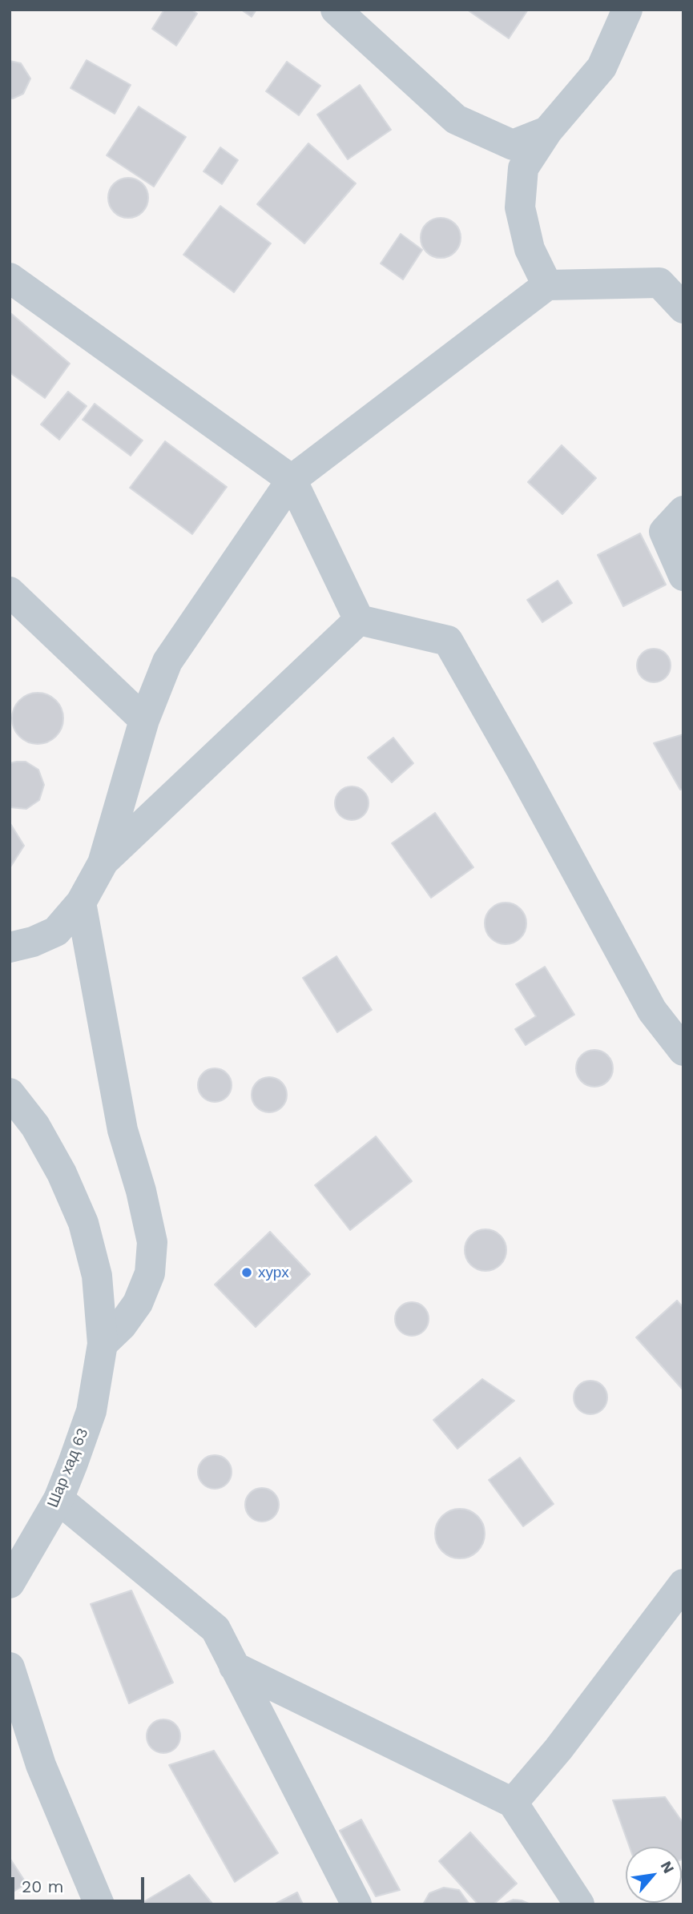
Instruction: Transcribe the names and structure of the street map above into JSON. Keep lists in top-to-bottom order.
{
  "streets": {
    "street": ["Шар хад 63"]
  },
  "places": ["хурх"],
  "scale_bar": "20 m",
  "north": "top right"
}
